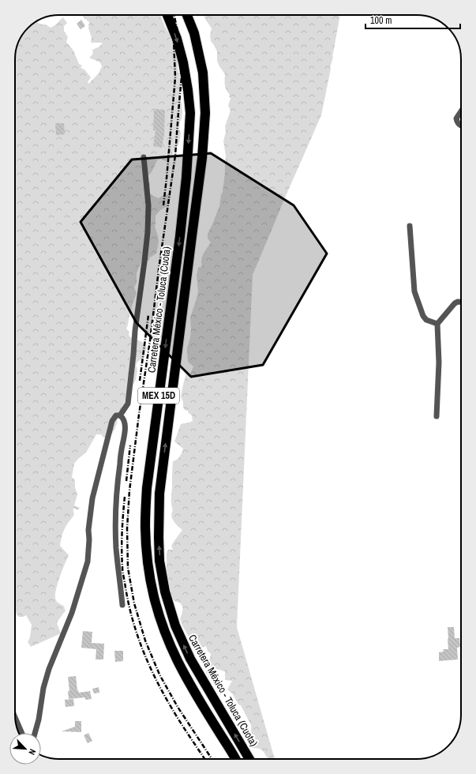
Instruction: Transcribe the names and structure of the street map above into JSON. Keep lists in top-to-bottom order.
{
  "streets": {
    "highway": ["Carretera México - Toluca (Cuota)", "MEX 15D"]
  },
  "scale_bar": "100 m",
  "north": "bottom right"
}
